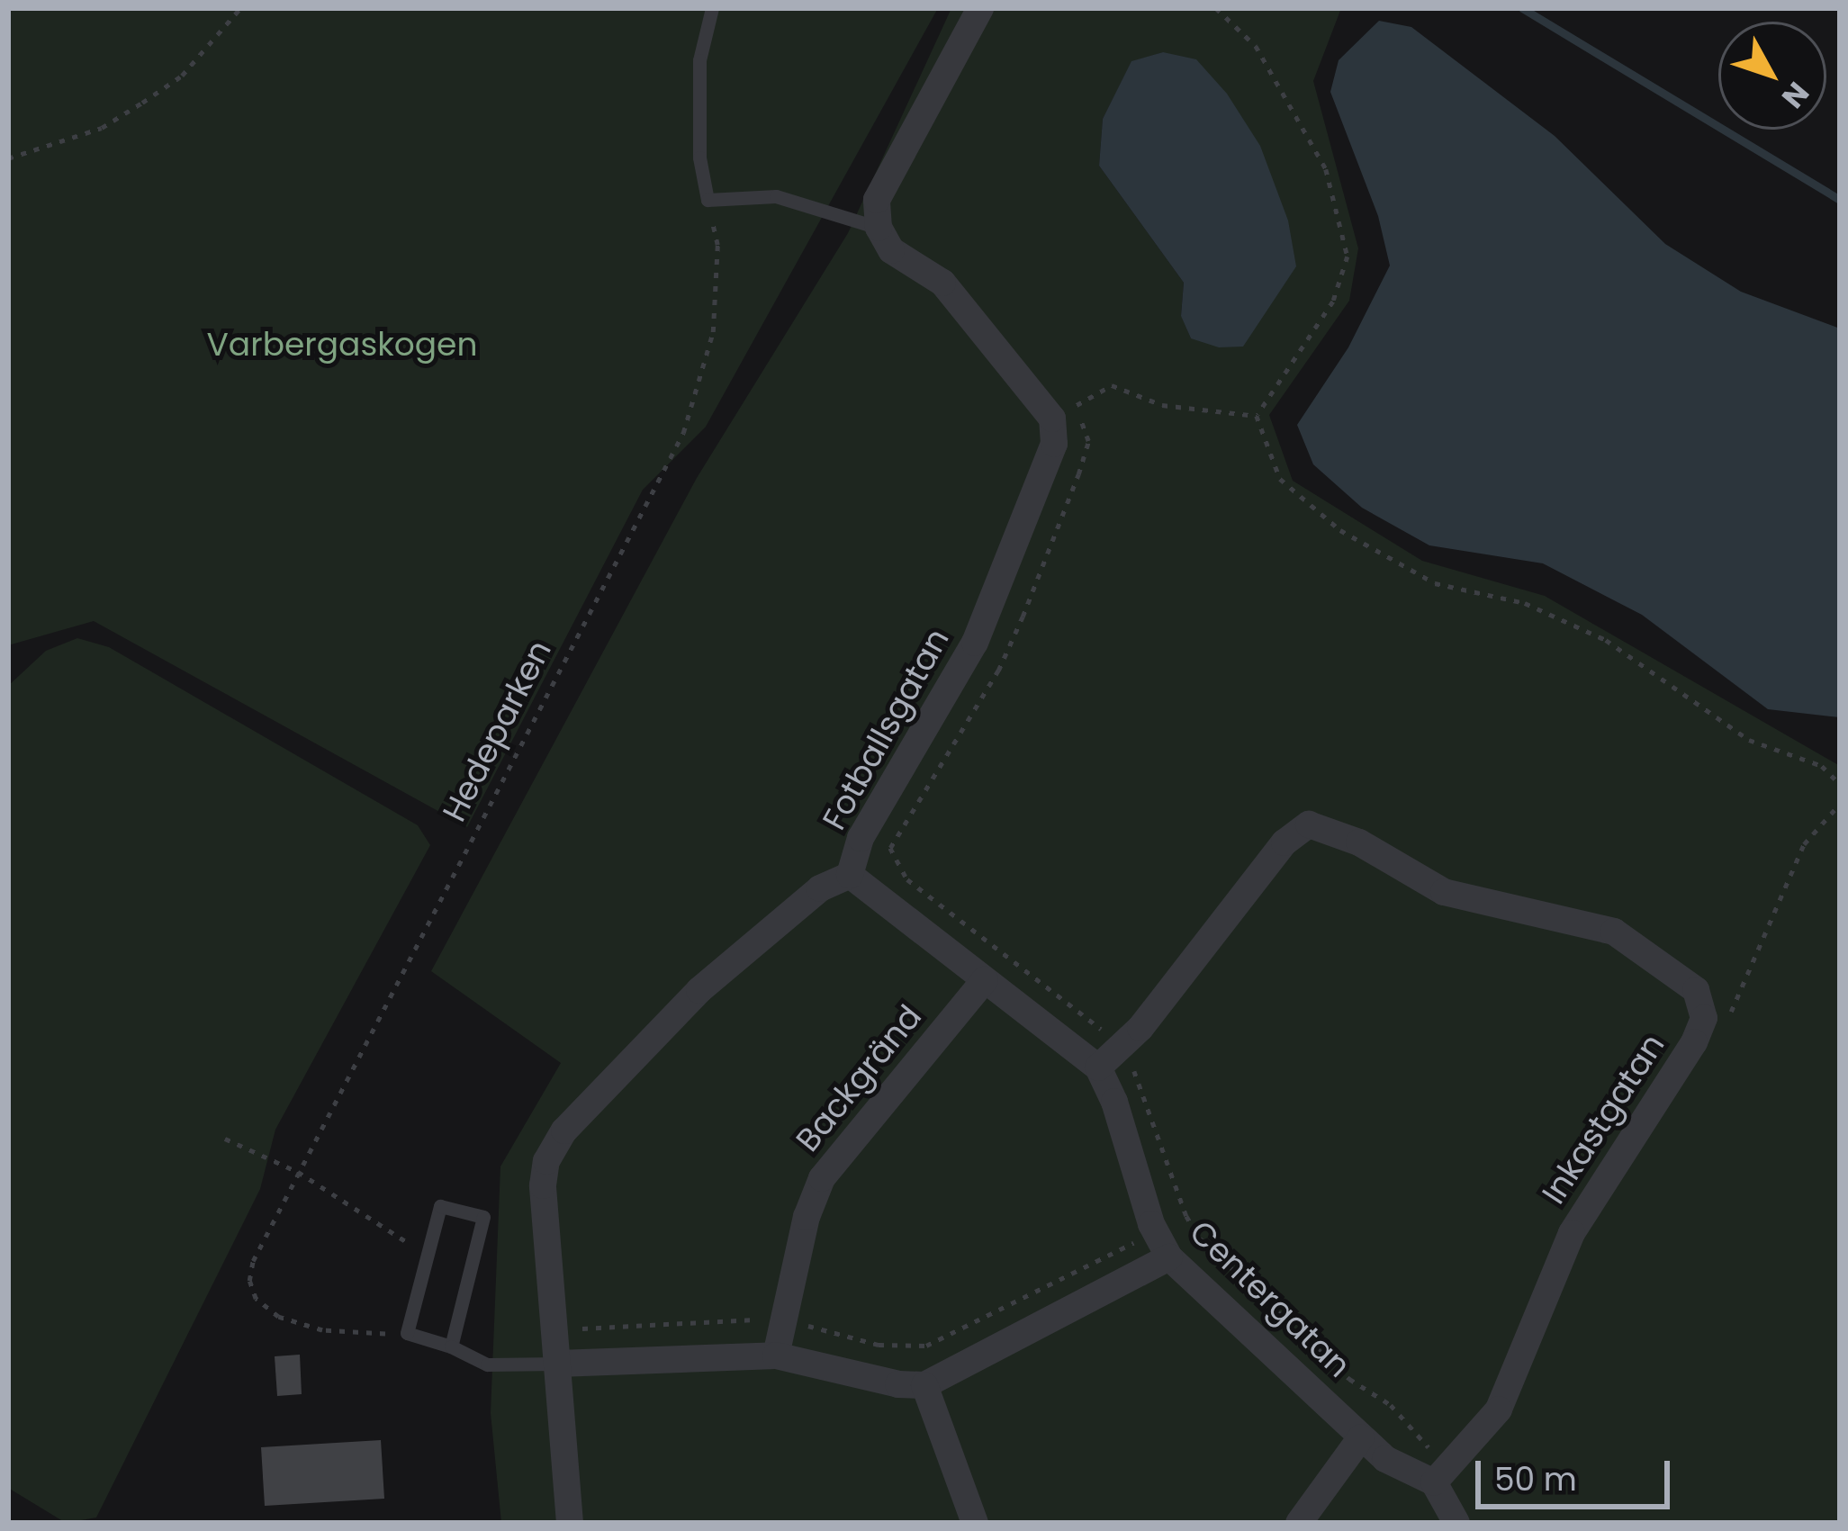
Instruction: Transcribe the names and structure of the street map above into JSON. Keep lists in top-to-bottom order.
{
  "streets": {
    "street": [
      "Fotballsgatan",
      "Backgränd",
      "Inkastgatan",
      "Centergatan"
    ],
    "path": ["Hedeparken"]
  },
  "crossings": [
    ["Fotballsgatan", "Centergatan"],
    ["Backgränd", "Centergatan"],
    ["Inkastgatan", "Centergatan"]
  ],
  "parks": ["Varbergaskogen"],
  "scale_bar": "50 m",
  "north": "bottom right"
}
